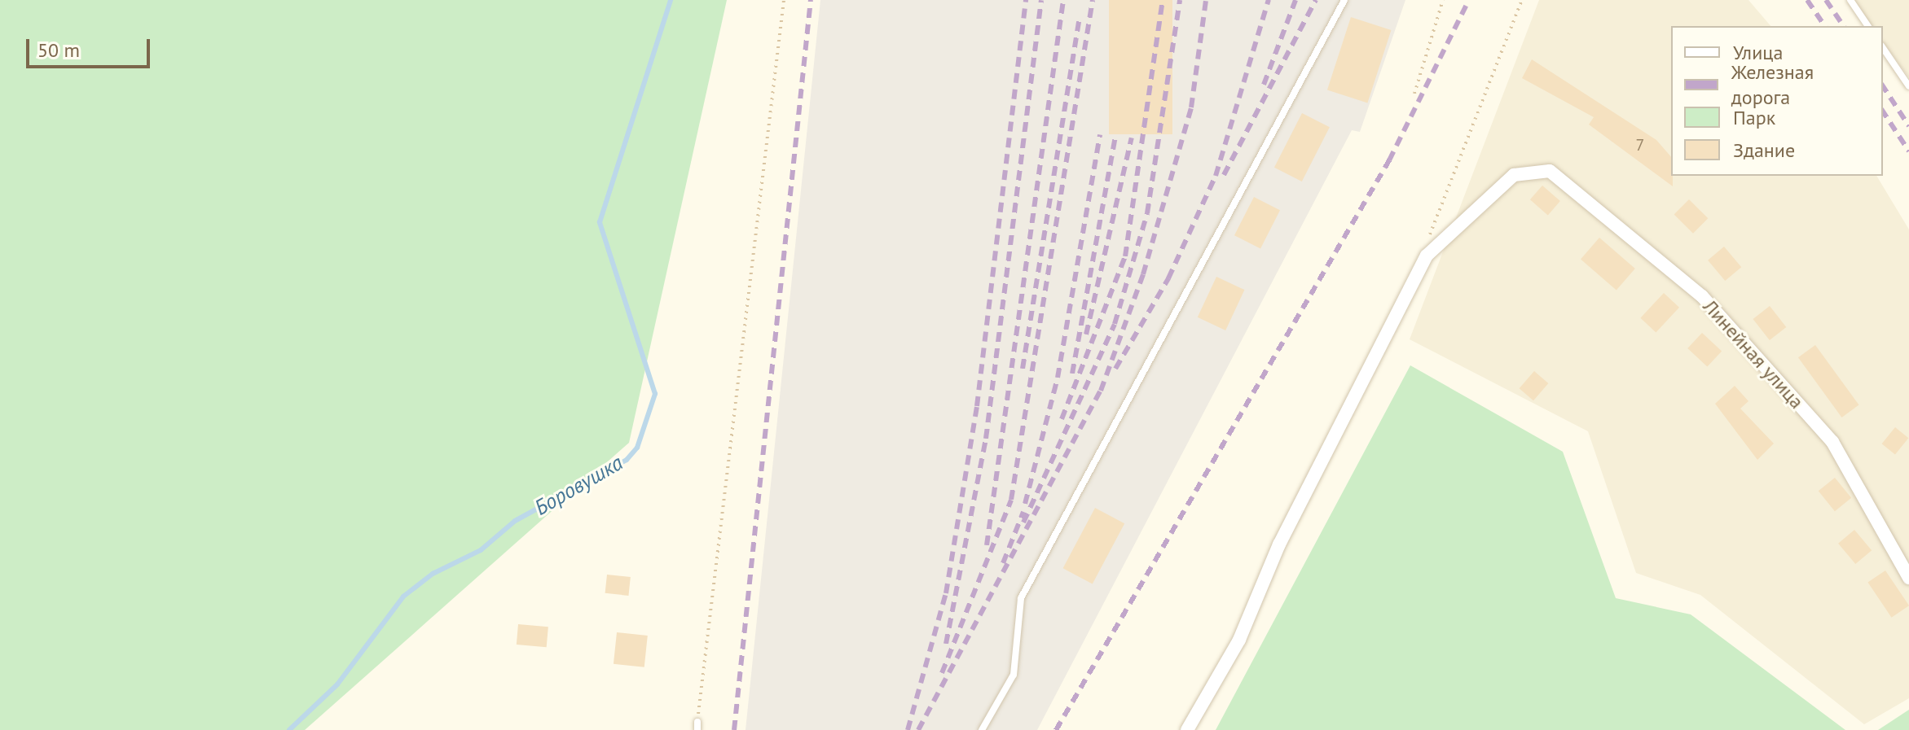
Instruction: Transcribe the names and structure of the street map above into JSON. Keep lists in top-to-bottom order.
{
  "streets": {
    "street": ["Линейная улица"]
  },
  "water": ["Боровушка"],
  "house_numbers": ["7"],
  "legend": [
    "Улица",
    "Железная дорога",
    "Парк",
    "Здание"
  ],
  "scale_bar": "50 m"
}
